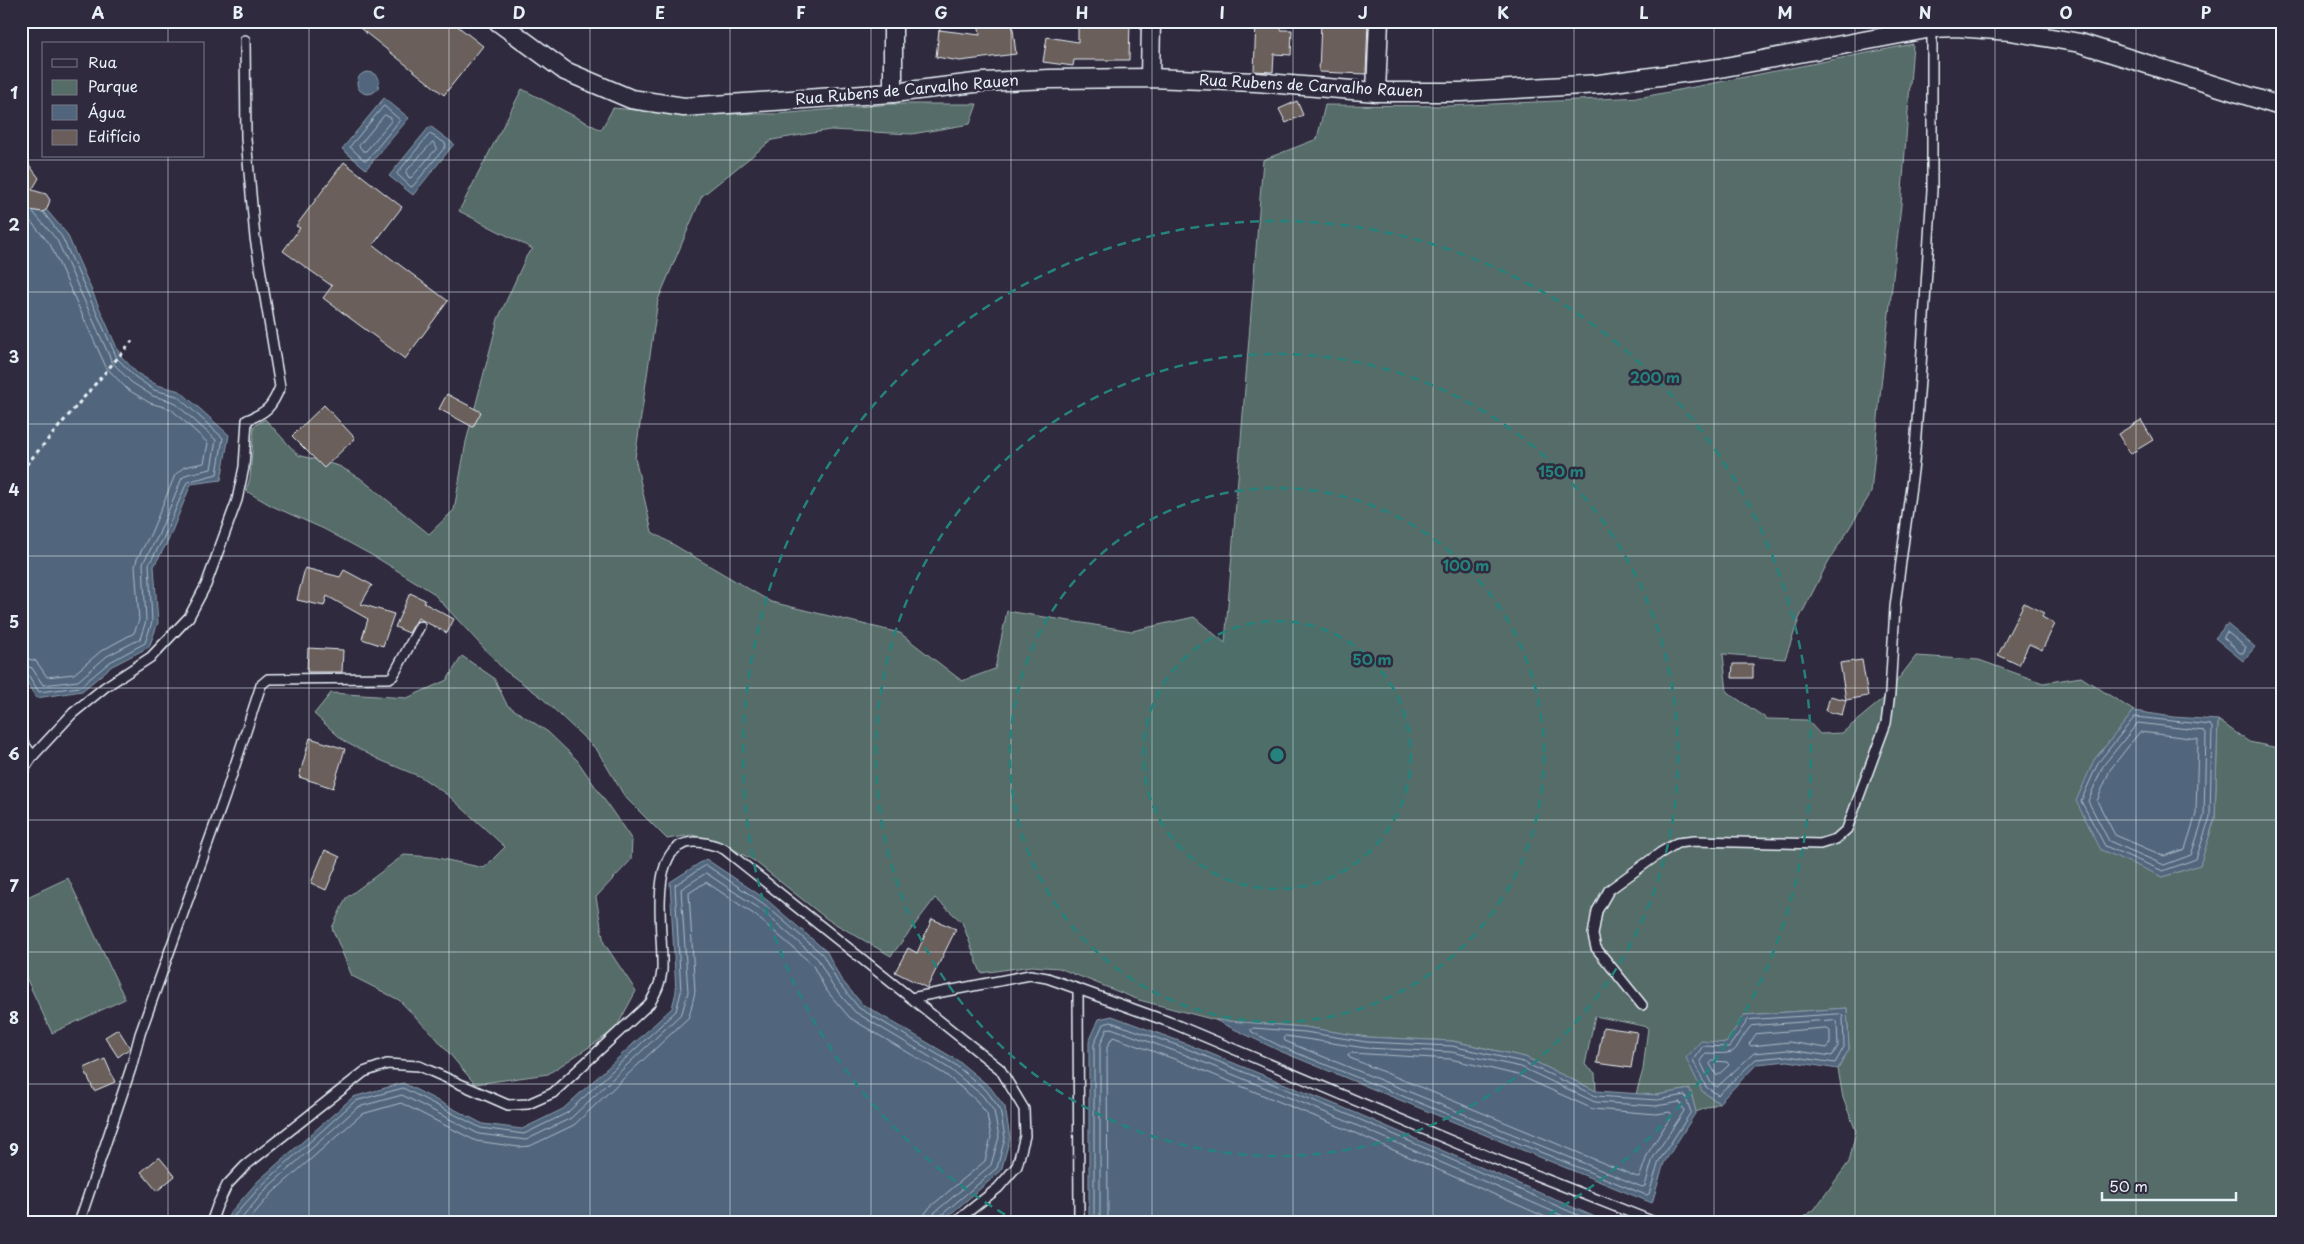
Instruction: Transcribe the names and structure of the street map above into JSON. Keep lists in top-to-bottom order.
{
  "streets": {
    "street": ["Rua Rubens de Carvalho Rauen"]
  },
  "legend": [
    "Rua",
    "Parque",
    "Água",
    "Edifício"
  ],
  "scale_bar": "50 m",
  "grid": {
    "columns": [
      "A",
      "B",
      "C",
      "D",
      "E",
      "F",
      "G",
      "H",
      "I",
      "J",
      "K",
      "L",
      "M",
      "N",
      "O",
      "P"
    ],
    "rows": [
      "1",
      "2",
      "3",
      "4",
      "5",
      "6",
      "7",
      "8",
      "9"
    ]
  },
  "rings": [
    "200 m",
    "150 m",
    "100 m",
    "50 m"
  ]
}
